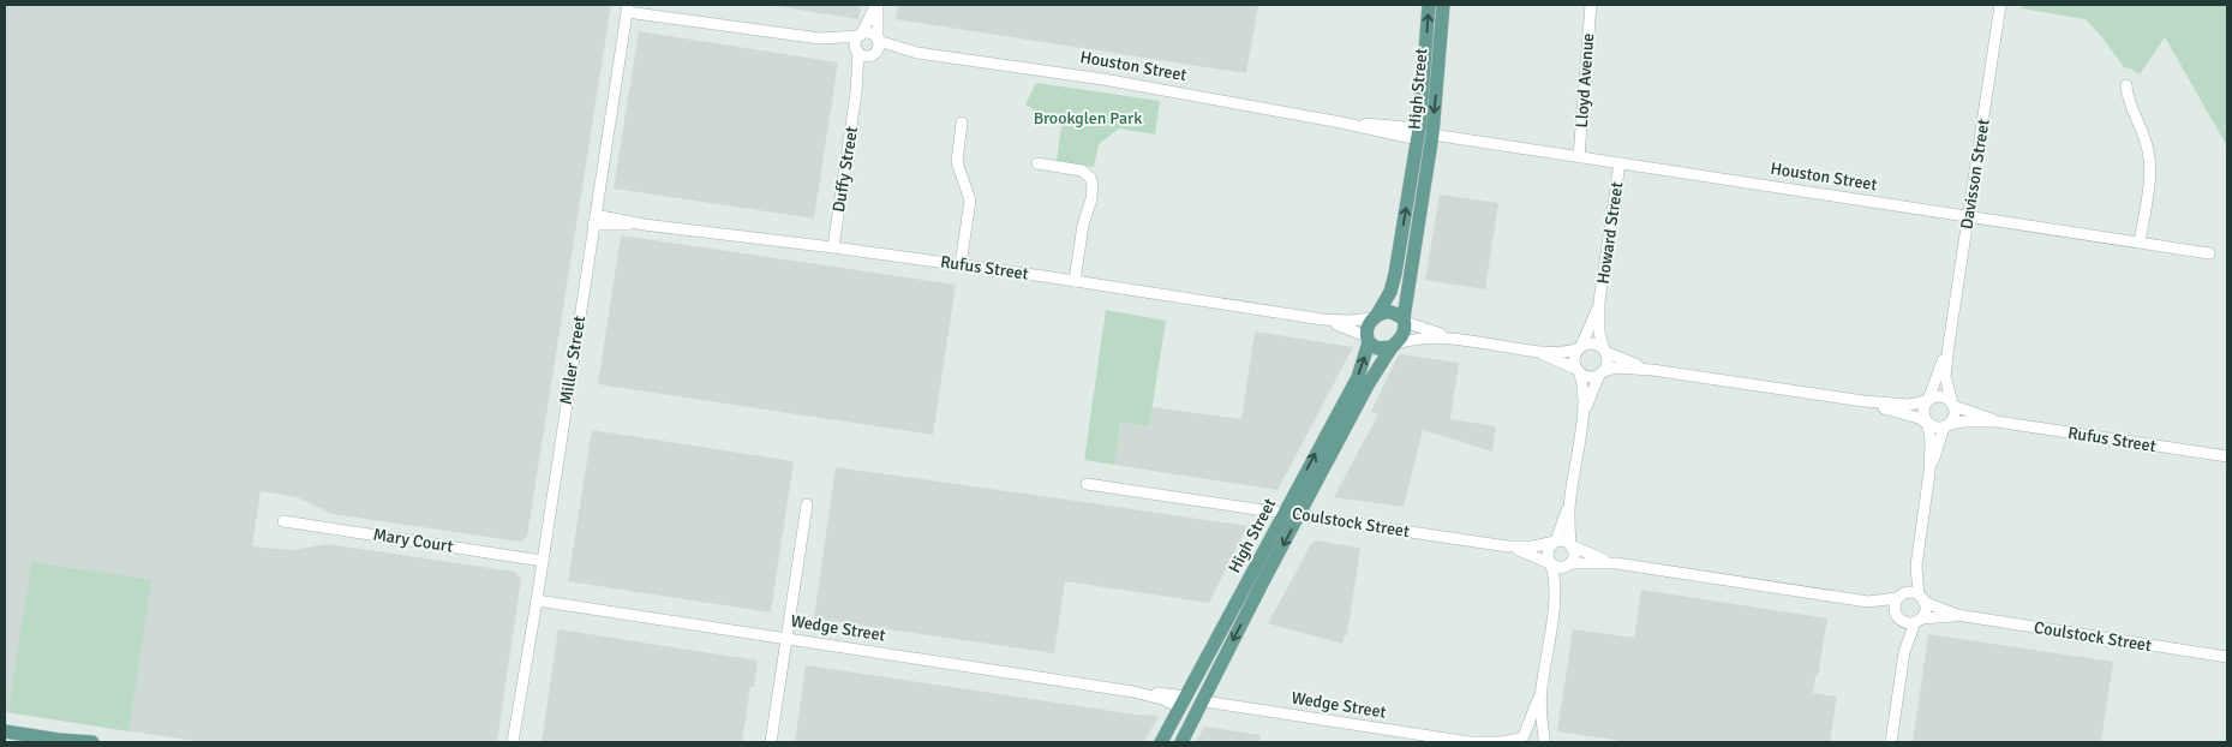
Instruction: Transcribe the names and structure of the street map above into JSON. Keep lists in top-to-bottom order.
{
  "streets": {
    "main road": ["High Street", "Wedge Street"],
    "street": [
      "Houston Street",
      "Lloyd Avenue",
      "Duffy Street",
      "Davisson Street",
      "Howard Street",
      "Rufus Street",
      "Miller Street",
      "Coulstock Street",
      "Mary Court"
    ]
  },
  "crossings": [
    ["Houston Street", "Lloyd Avenue"],
    ["Houston Street", "High Street"],
    ["Houston Street", "Duffy Street"],
    ["Houston Street", "Davisson Street"],
    ["Houston Street", "Howard Street"],
    ["Houston Street", "Miller Street"],
    ["High Street", "Rufus Street"],
    ["High Street", "Coulstock Street"],
    ["High Street", "Wedge Street"],
    ["Duffy Street", "Rufus Street"],
    ["Davisson Street", "Rufus Street"],
    ["Rufus Street", "Miller Street"],
    ["Miller Street", "Mary Court"],
    ["Miller Street", "Wedge Street"]
  ],
  "parks": ["Brookglen Park"]
}
